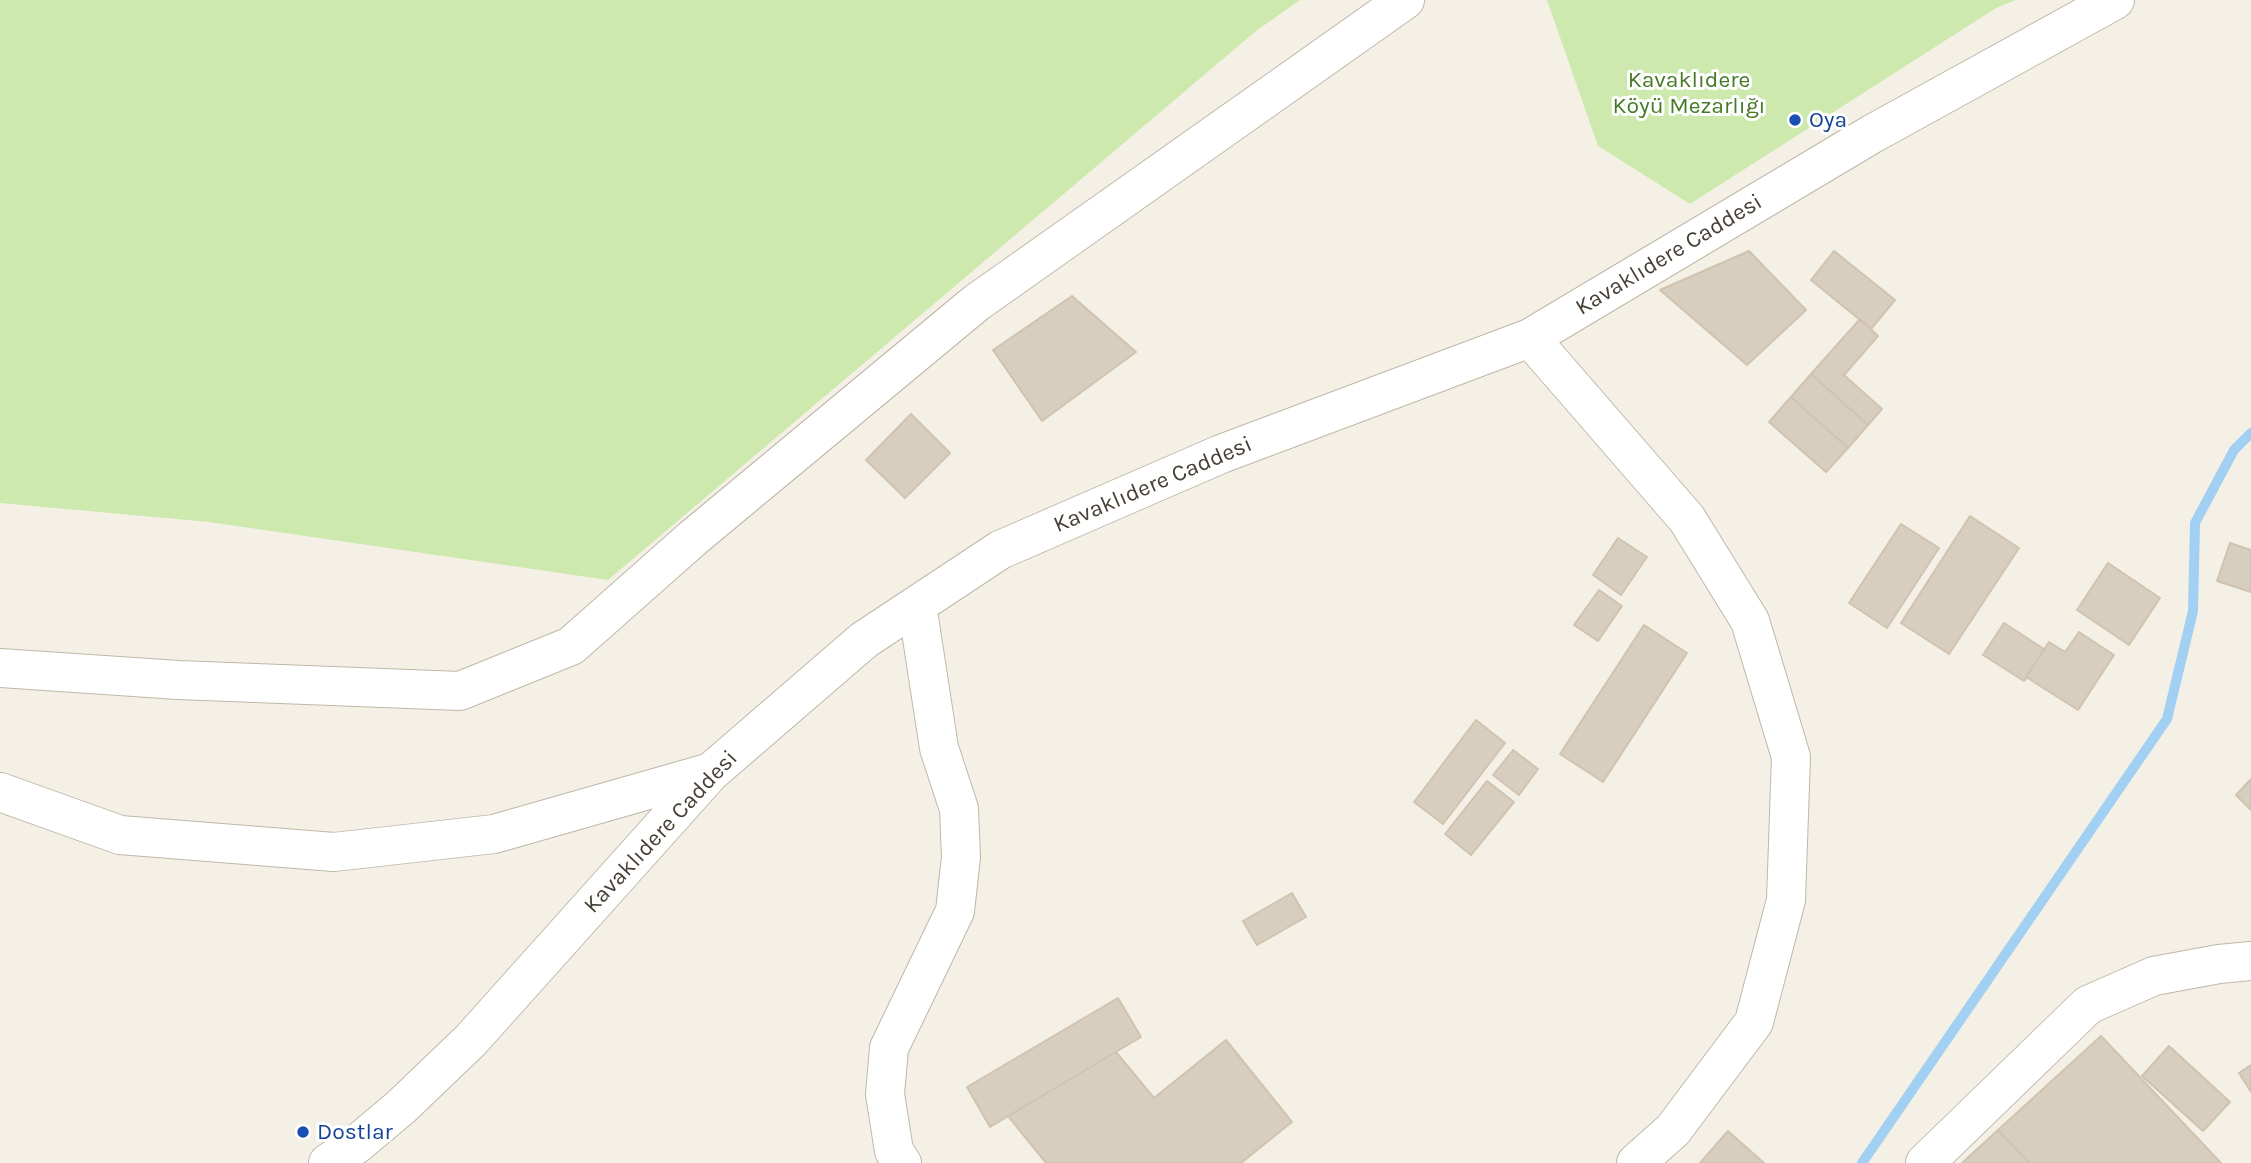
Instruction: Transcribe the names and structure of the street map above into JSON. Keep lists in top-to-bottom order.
{
  "streets": {
    "street": ["Kavaklıdere Caddesi"]
  },
  "parks": ["Kavaklıdere Köyü Mezarlığı"],
  "places": ["Oya", "Dostlar"]
}
